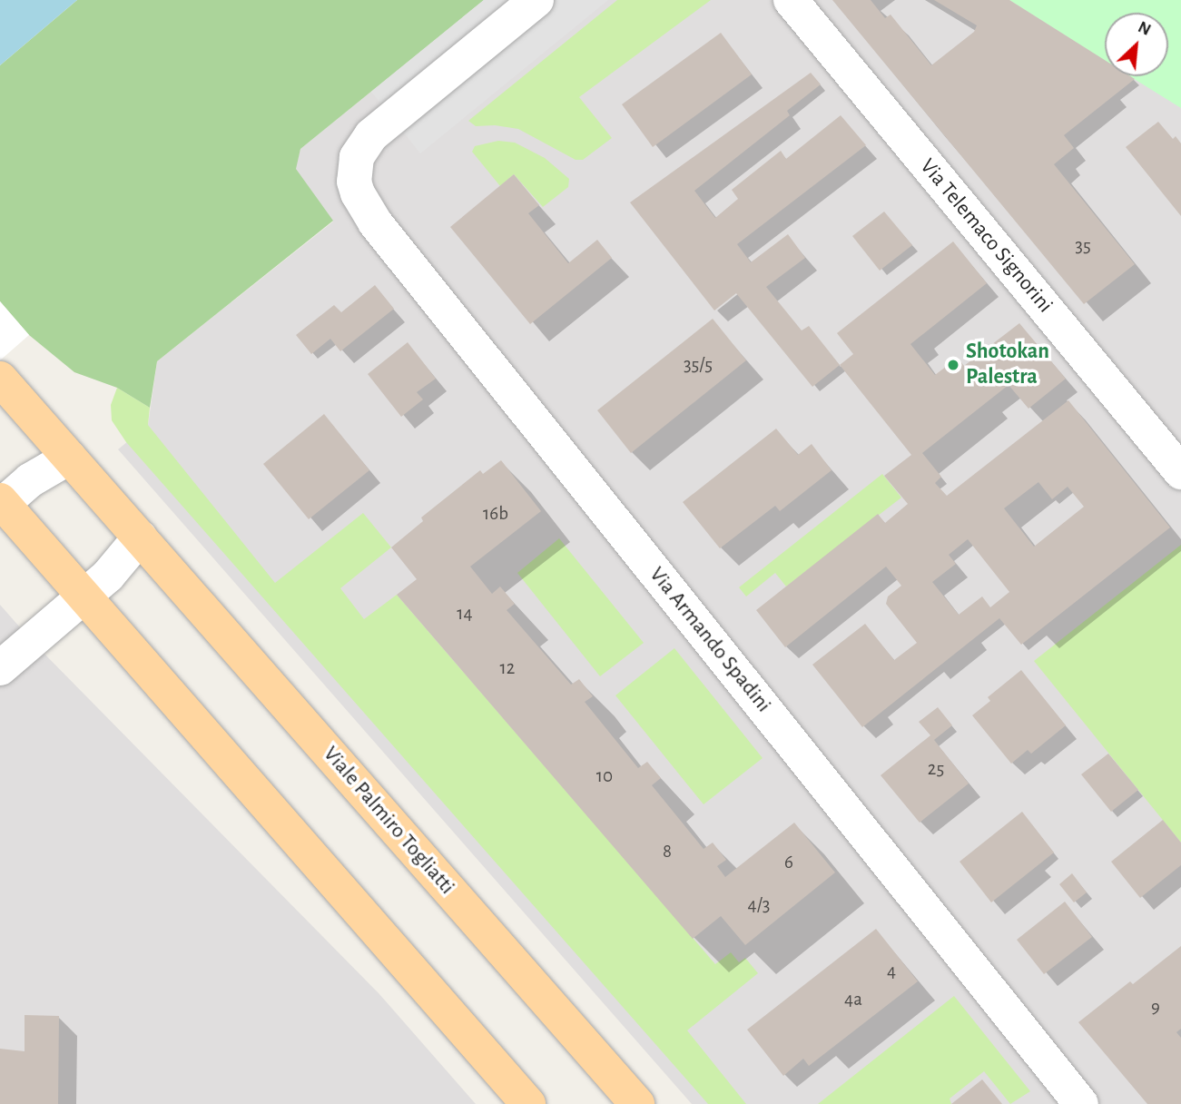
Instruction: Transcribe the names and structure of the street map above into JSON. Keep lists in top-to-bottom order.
{
  "streets": {
    "main road": ["Viale Palmiro Togliatti"],
    "street": ["Via Telemaco Signorini", "Via Armando Spadini"]
  },
  "places": ["Shotokan Palestra"],
  "house_numbers": [
    "35",
    "35/5",
    "16b",
    "14",
    "12",
    "25",
    "10",
    "8",
    "6",
    "4/3",
    "4",
    "4a",
    "9"
  ],
  "north": "top right"
}
